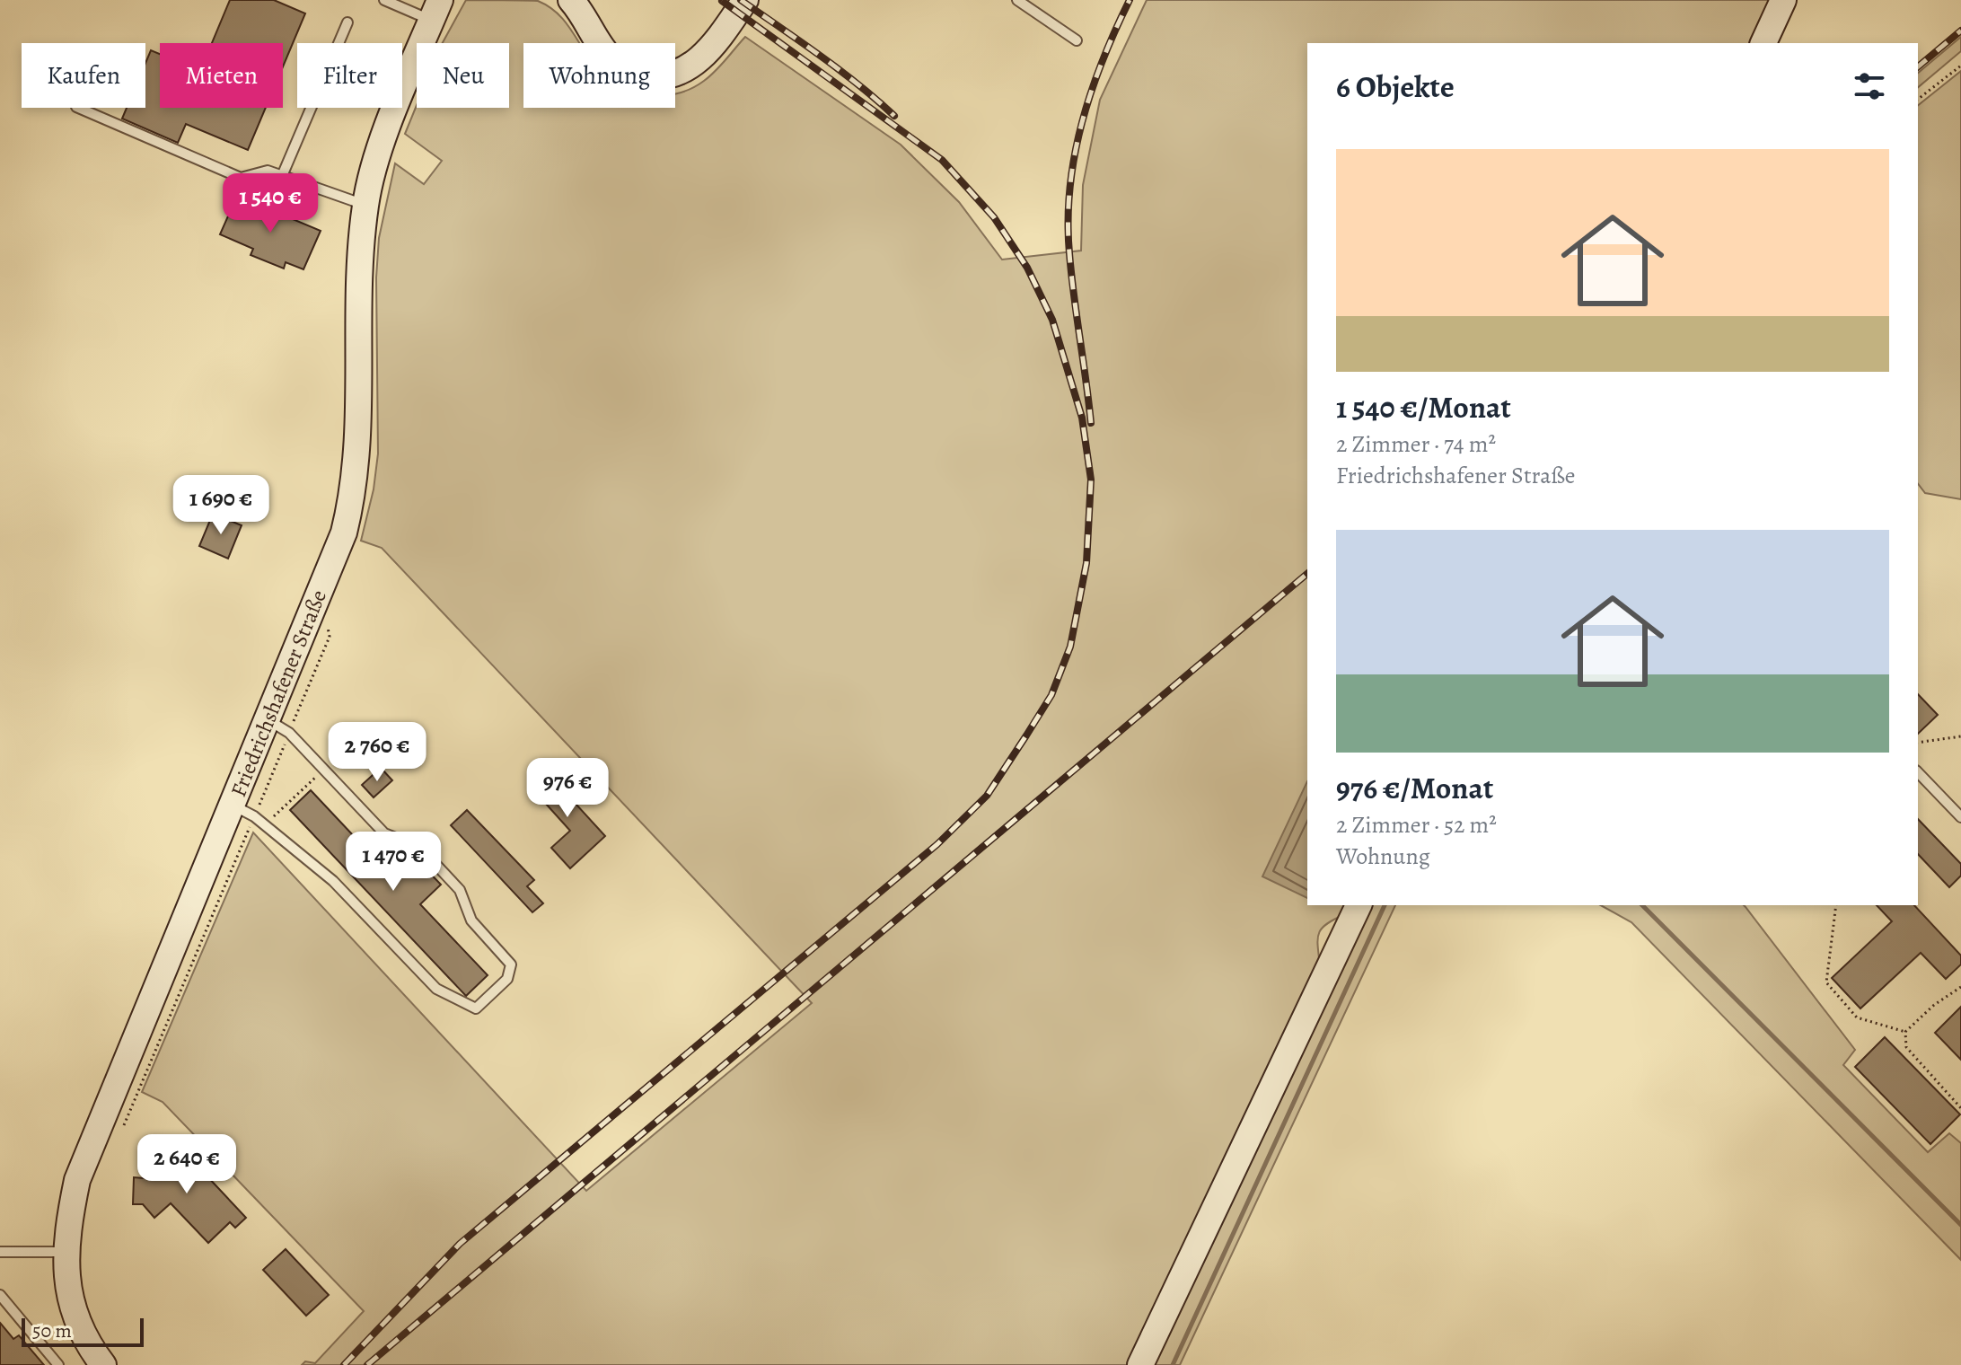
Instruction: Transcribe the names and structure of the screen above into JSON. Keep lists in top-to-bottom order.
{
  "streets": {
    "street": ["Friedrichshafener Straße"]
  },
  "scale_bar": "50 m",
  "page": {
    "chip": [
      "Kaufen",
      "Mieten",
      "Filter",
      "Neu",
      "Wohnung"
    ],
    "heading": "6 Objekte",
    "list": [
      {
        "name": "1 540 €/Monat",
        "note": "2 Zimmer · 74 m² · Friedrichshafener Straße"
      },
      {
        "name": "976 €/Monat",
        "note": "2 Zimmer · 52 m² · Wohnung"
      }
    ],
    "price": [
      "1 540 €",
      "1 690 €",
      "2 760 €",
      "976 €",
      "1 470 €",
      "2 640 €"
    ],
    "scale": "50 m"
  }
}
